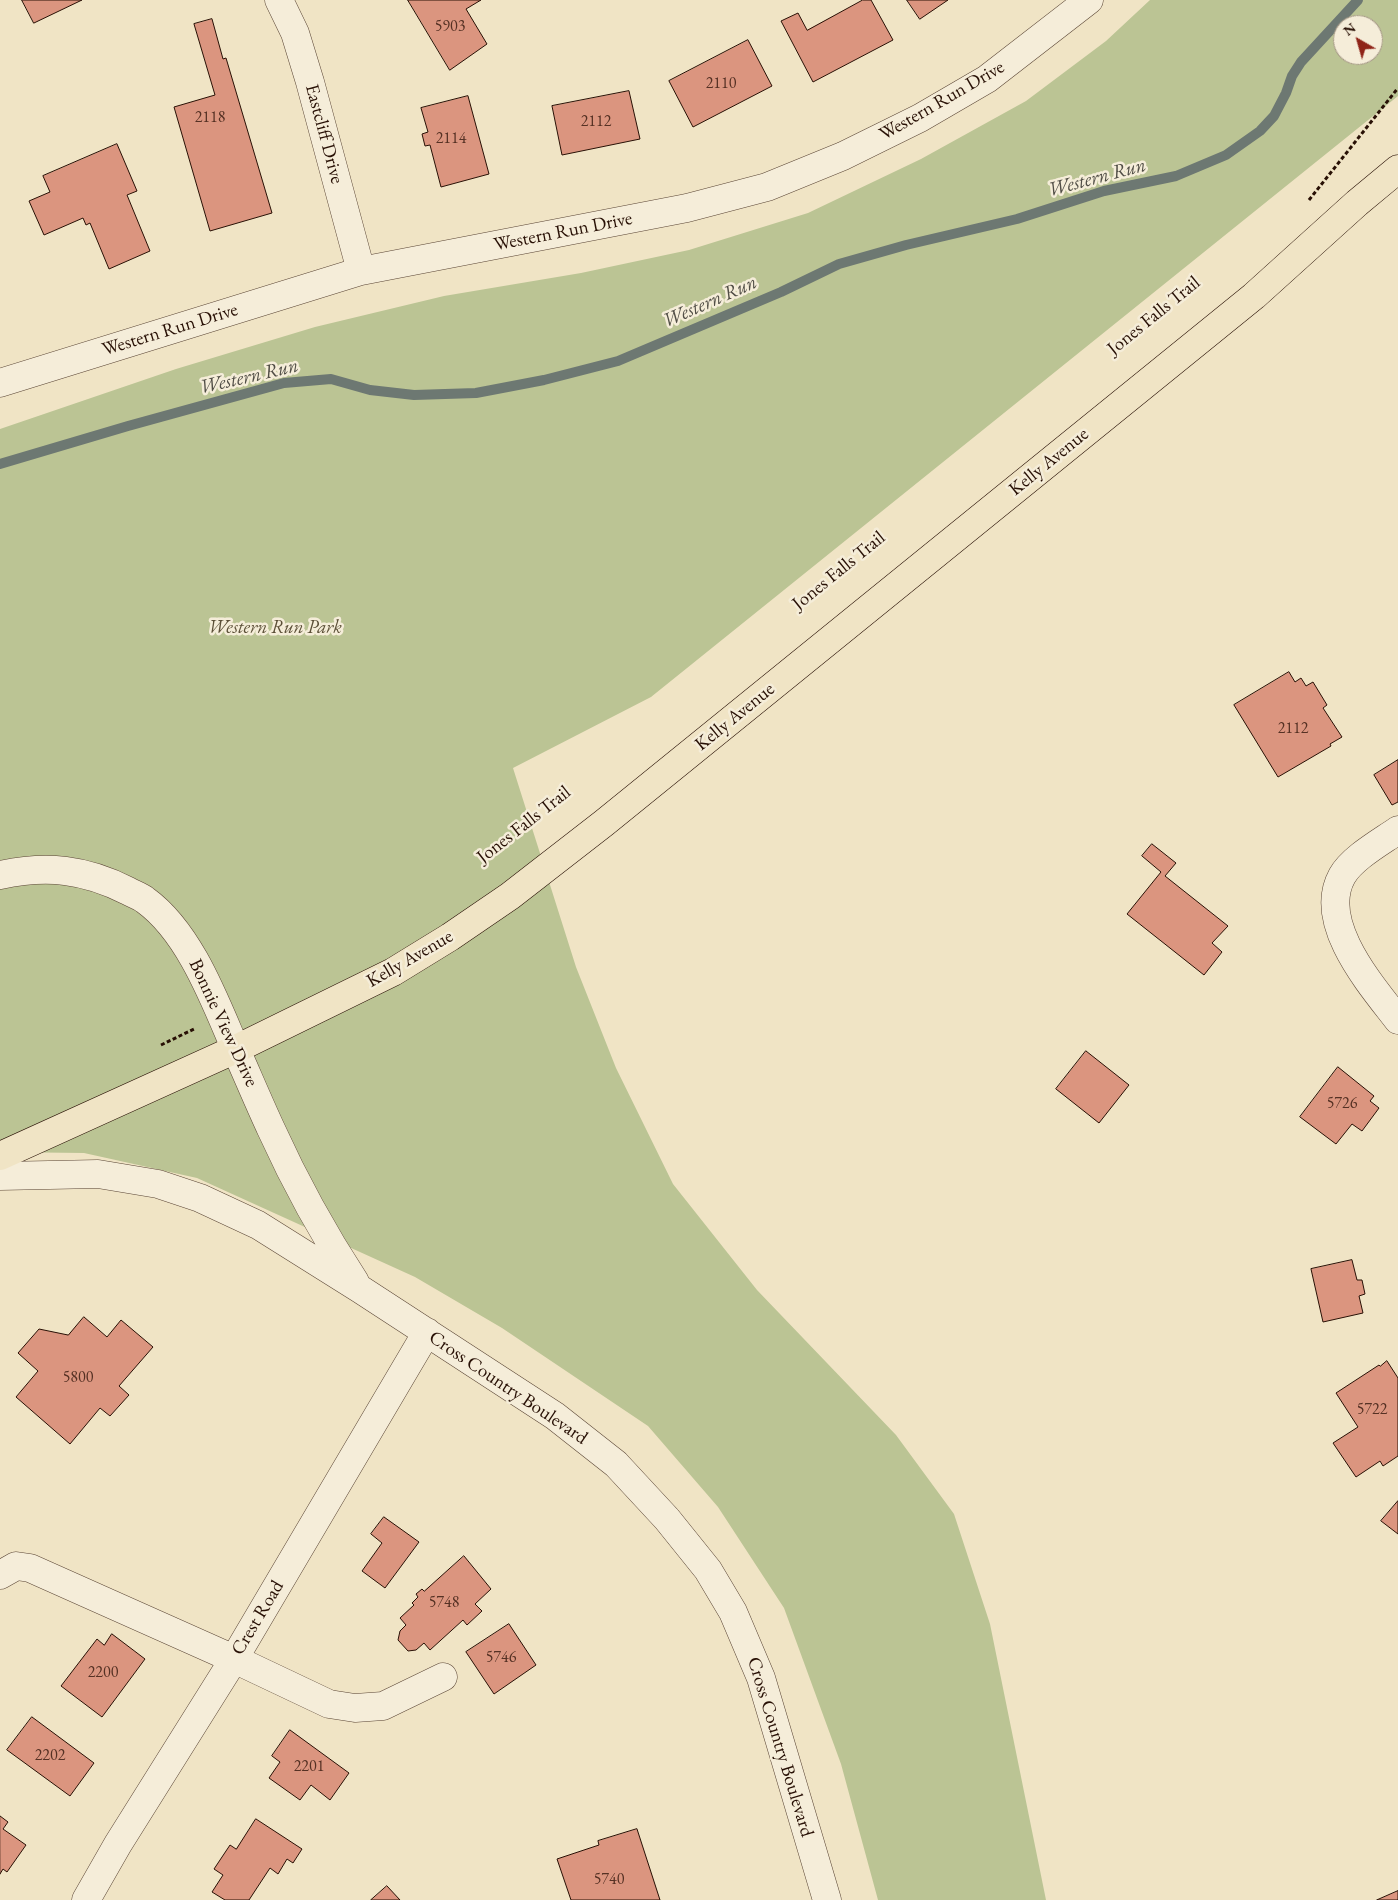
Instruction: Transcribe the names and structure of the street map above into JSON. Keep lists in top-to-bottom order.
{
  "streets": {
    "main road": ["Kelly Avenue"],
    "street": [
      "Western Run Drive",
      "Eastcliff Drive",
      "Bonnie View Drive",
      "Cross Country Boulevard",
      "Crest Road"
    ]
  },
  "crossings": [
    ["Western Run Drive", "Eastcliff Drive"],
    ["Kelly Avenue", "Bonnie View Drive"],
    ["Bonnie View Drive", "Cross Country Boulevard"],
    ["Cross Country Boulevard", "Crest Road"]
  ],
  "water": ["Western Run"],
  "parks": ["Western Run Park"],
  "house_numbers": [
    "5903",
    "2110",
    "2118",
    "2112",
    "2114",
    "2112",
    "5726",
    "5800",
    "5722",
    "5748",
    "5746",
    "2200",
    "2202",
    "2201",
    "5740"
  ],
  "north": "top left"
}
